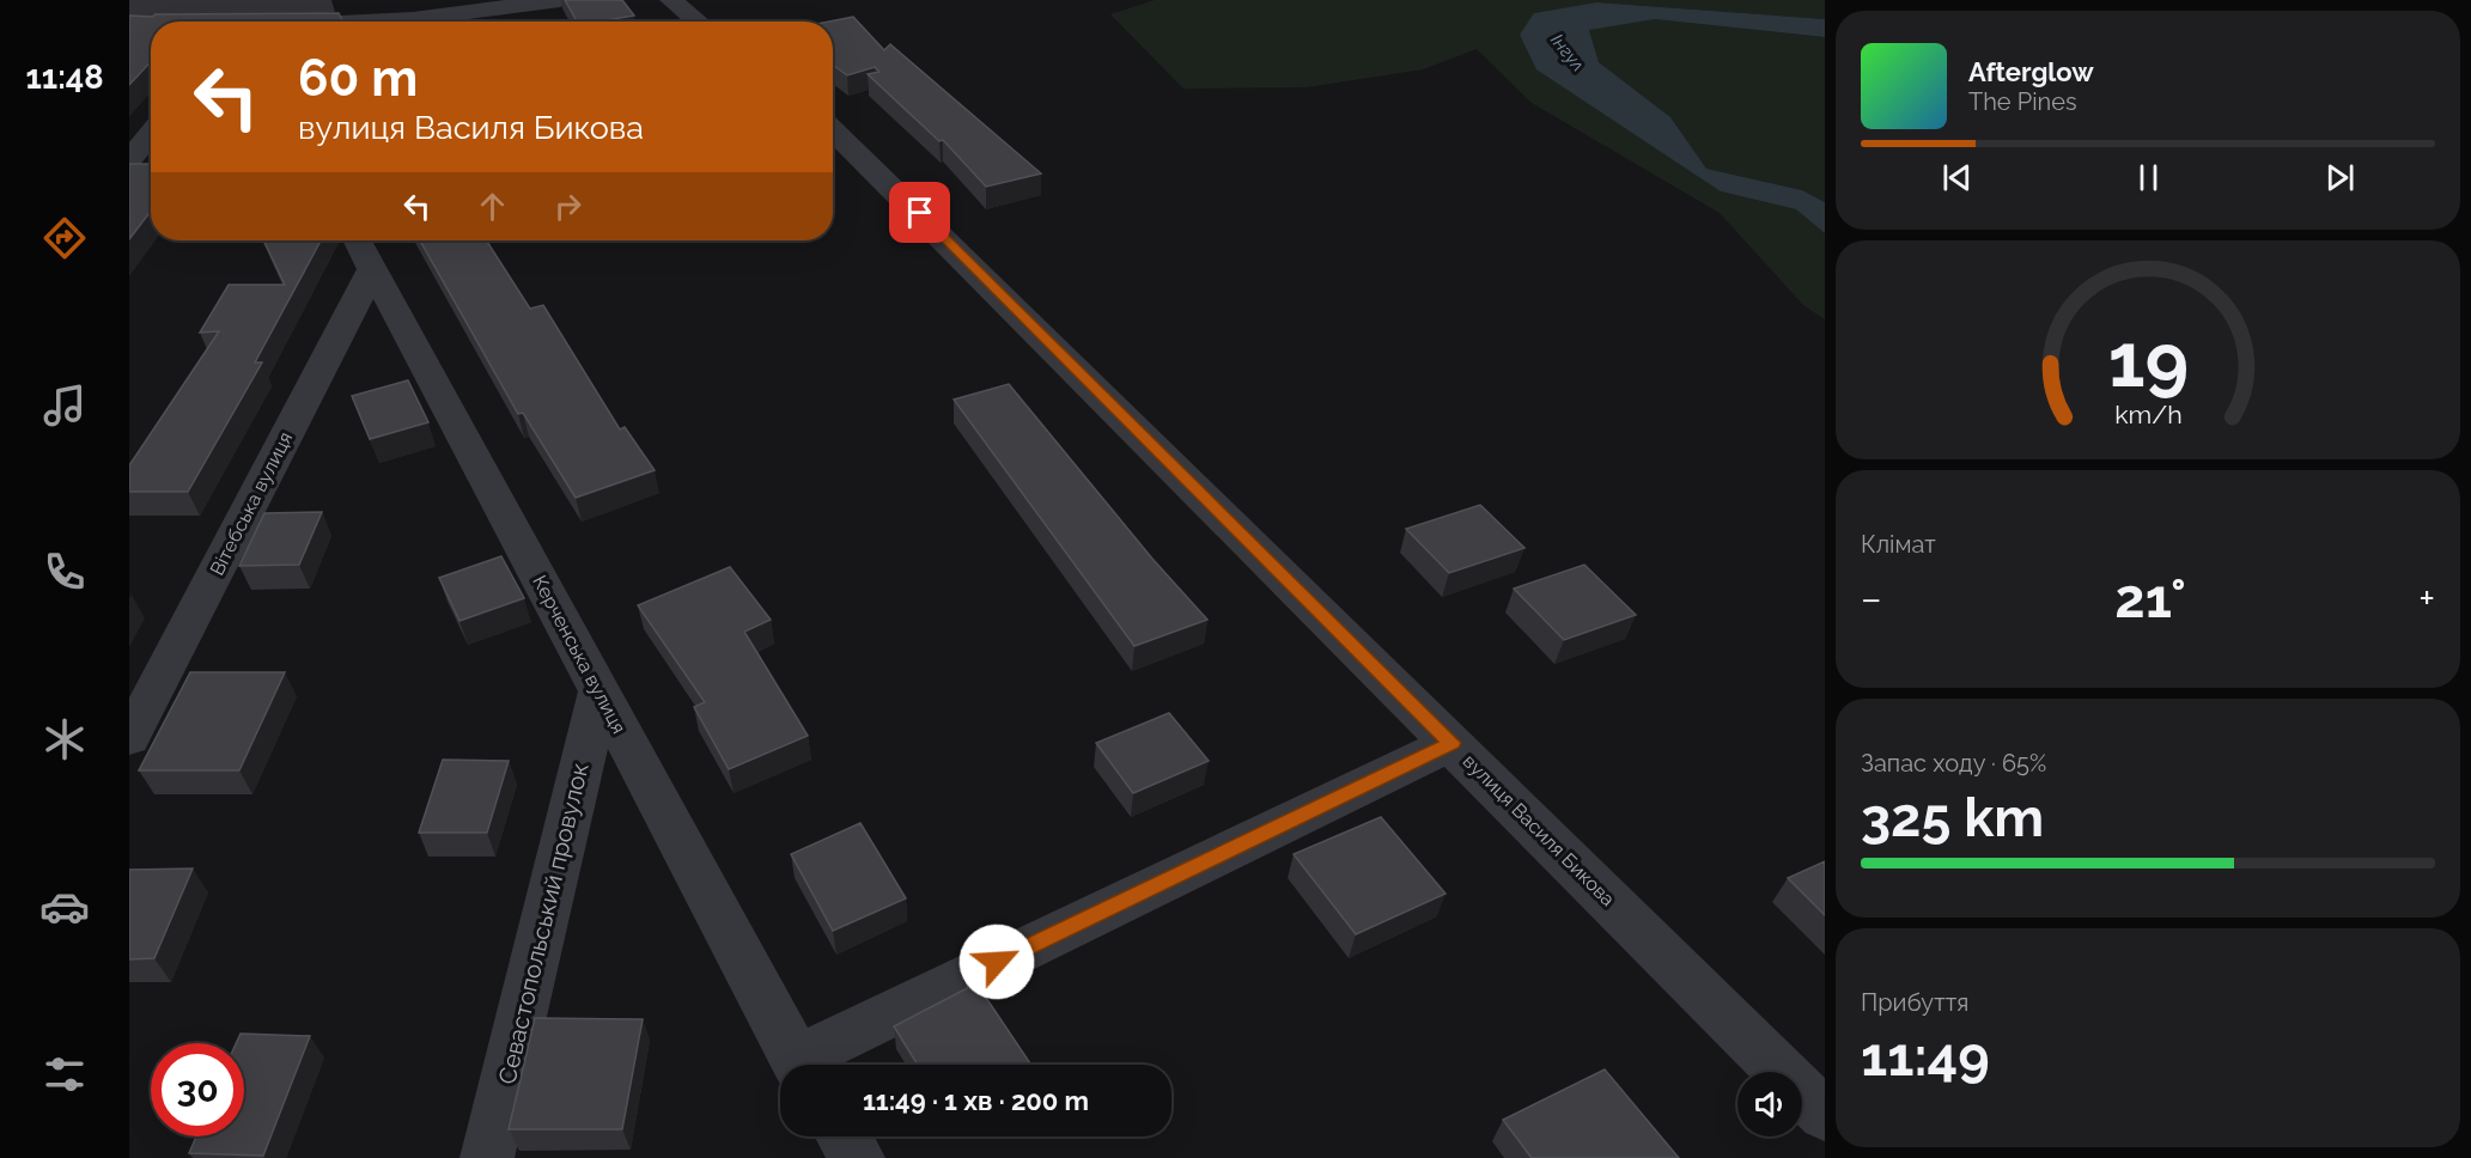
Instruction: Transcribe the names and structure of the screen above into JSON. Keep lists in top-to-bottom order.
{
  "streets": {
    "street": [
      "Вітебська вулиця",
      "Керченська вулиця",
      "вулиця Василя Бикова",
      "Севастопольський провулок"
    ]
  },
  "crossings": [
    ["Вітебська вулиця", "Керченська вулиця"],
    ["Керченська вулиця", "Севастопольський провулок"]
  ],
  "water": ["Інгул"],
  "page": {
    "tabs": "11:48",
    "turn": ["60 m", "вулиця Василя Бикова"],
    "song": ["Afterglow", "The Pines"],
    "tile": [
      "Клімат",
      ["Запас ходу · 65%", "325 km"],
      ["Прибуття", "11:49"]
    ],
    "heat": ["−", "21°", "+"],
    "limit": "30",
    "trip": "11:49 · 1 хв · 200 m",
    "gauge": ["19", "km/h"]
  }
}
